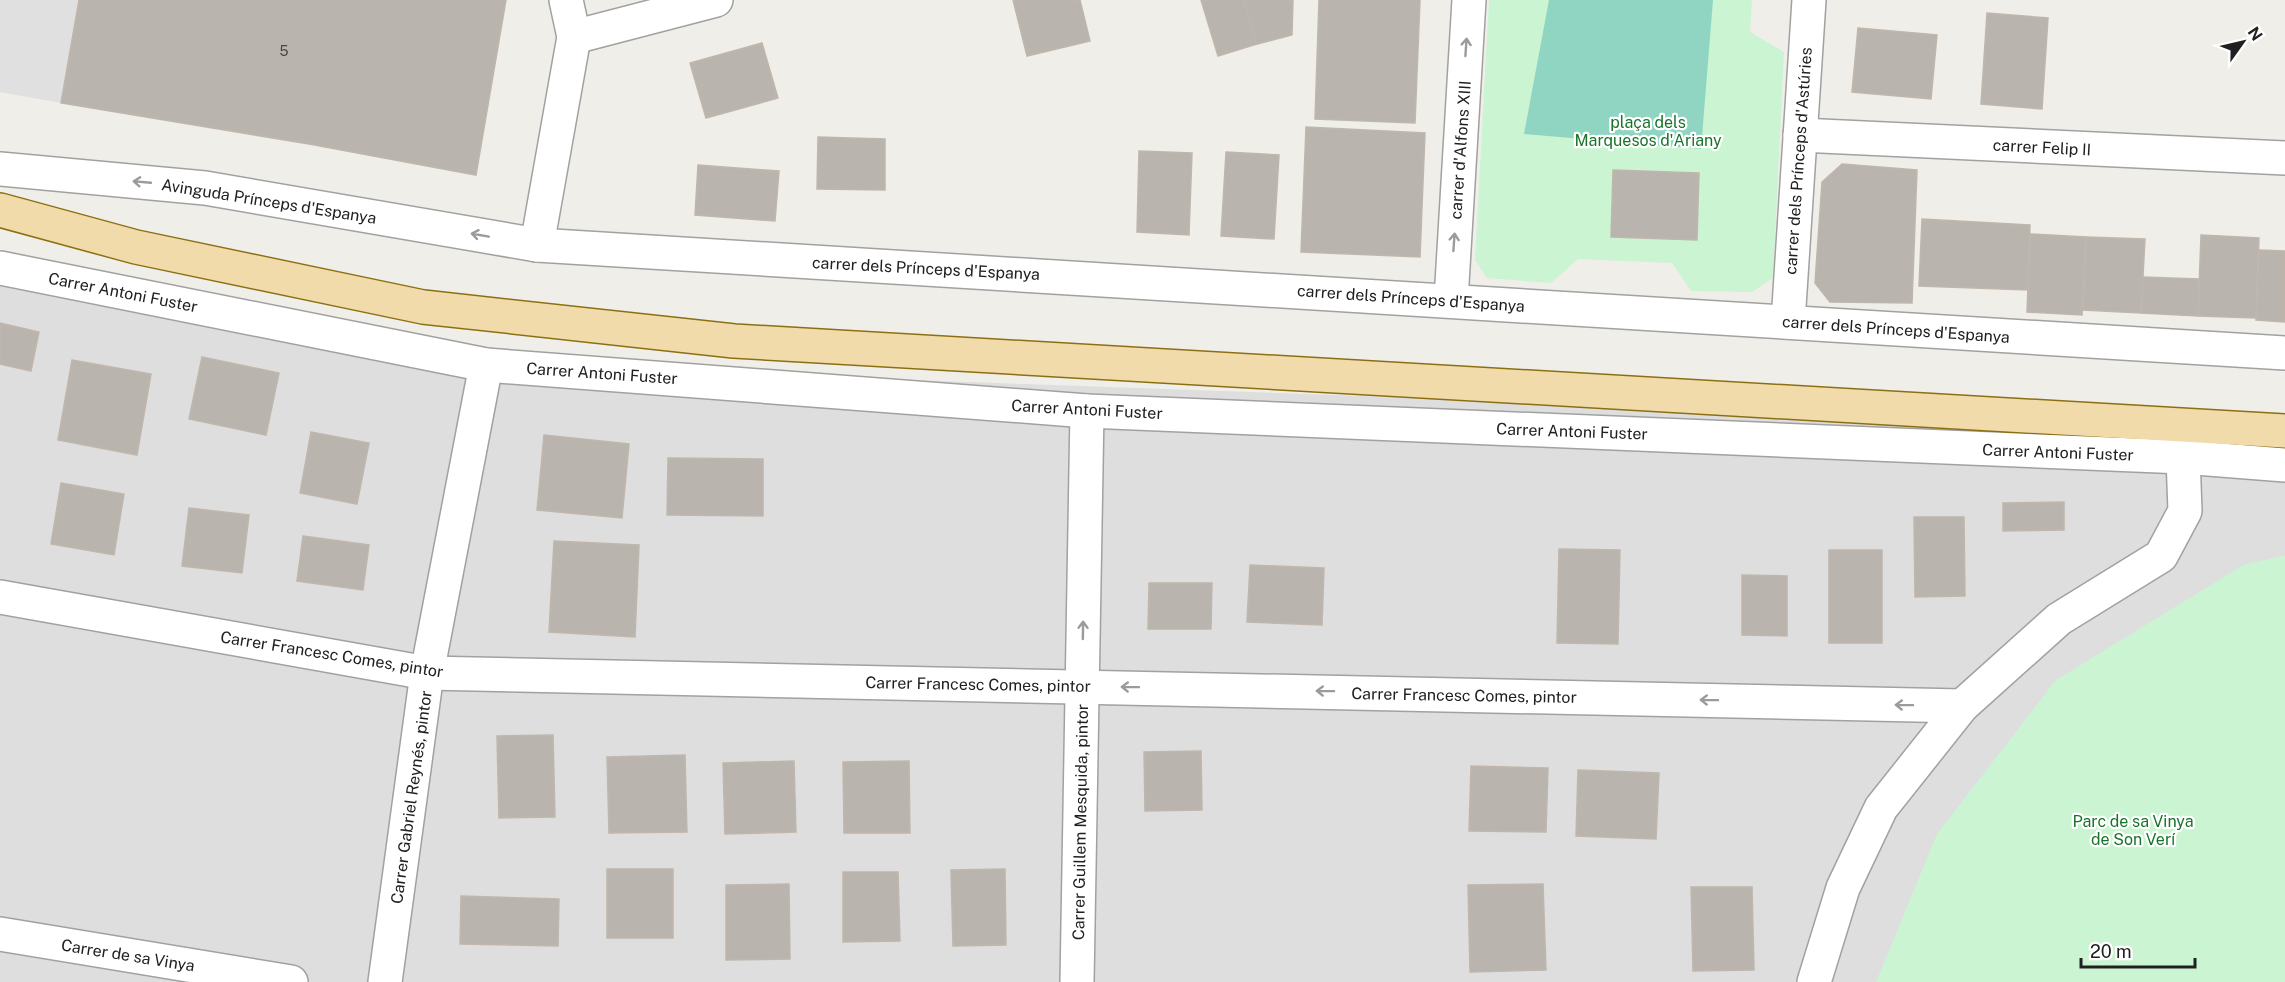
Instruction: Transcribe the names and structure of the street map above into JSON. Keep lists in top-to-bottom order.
{
  "streets": {
    "street": [
      "carrer Felip II",
      "carrer d'Alfons XIII",
      "carrer dels Prínceps d'Astúries",
      "Avinguda Prínceps d'Espanya",
      "carrer dels Prínceps d'Espanya",
      "Carrer Antoni Fuster",
      "Carrer Francesc Comes, pintor",
      "Carrer Gabriel Reynés, pintor",
      "Carrer Guillem Mesquida, pintor",
      "Carrer de sa Vinya"
    ]
  },
  "crossings": [
    ["carrer Felip II", "carrer dels Prínceps d'Astúries"],
    ["carrer d'Alfons XIII", "carrer dels Prínceps d'Espanya"],
    ["carrer dels Prínceps d'Astúries", "carrer dels Prínceps d'Espanya"],
    ["Avinguda Prínceps d'Espanya", "carrer dels Prínceps d'Espanya"],
    ["Carrer Antoni Fuster", "Carrer Gabriel Reynés, pintor"],
    ["Carrer Antoni Fuster", "Carrer Guillem Mesquida, pintor"],
    ["Carrer Francesc Comes, pintor", "Carrer Gabriel Reynés, pintor"],
    ["Carrer Francesc Comes, pintor", "Carrer Guillem Mesquida, pintor"]
  ],
  "one_way": [
    "carrer d'Alfons XIII",
    "Avinguda Prínceps d'Espanya",
    "Carrer Francesc Comes, pintor",
    "Carrer Guillem Mesquida, pintor"
  ],
  "parks": ["plaça dels Marquesos d'Ariany", "Parc de sa Vinya de Son Verí"],
  "house_numbers": ["5"],
  "scale_bar": "20 m",
  "north": "top right"
}
